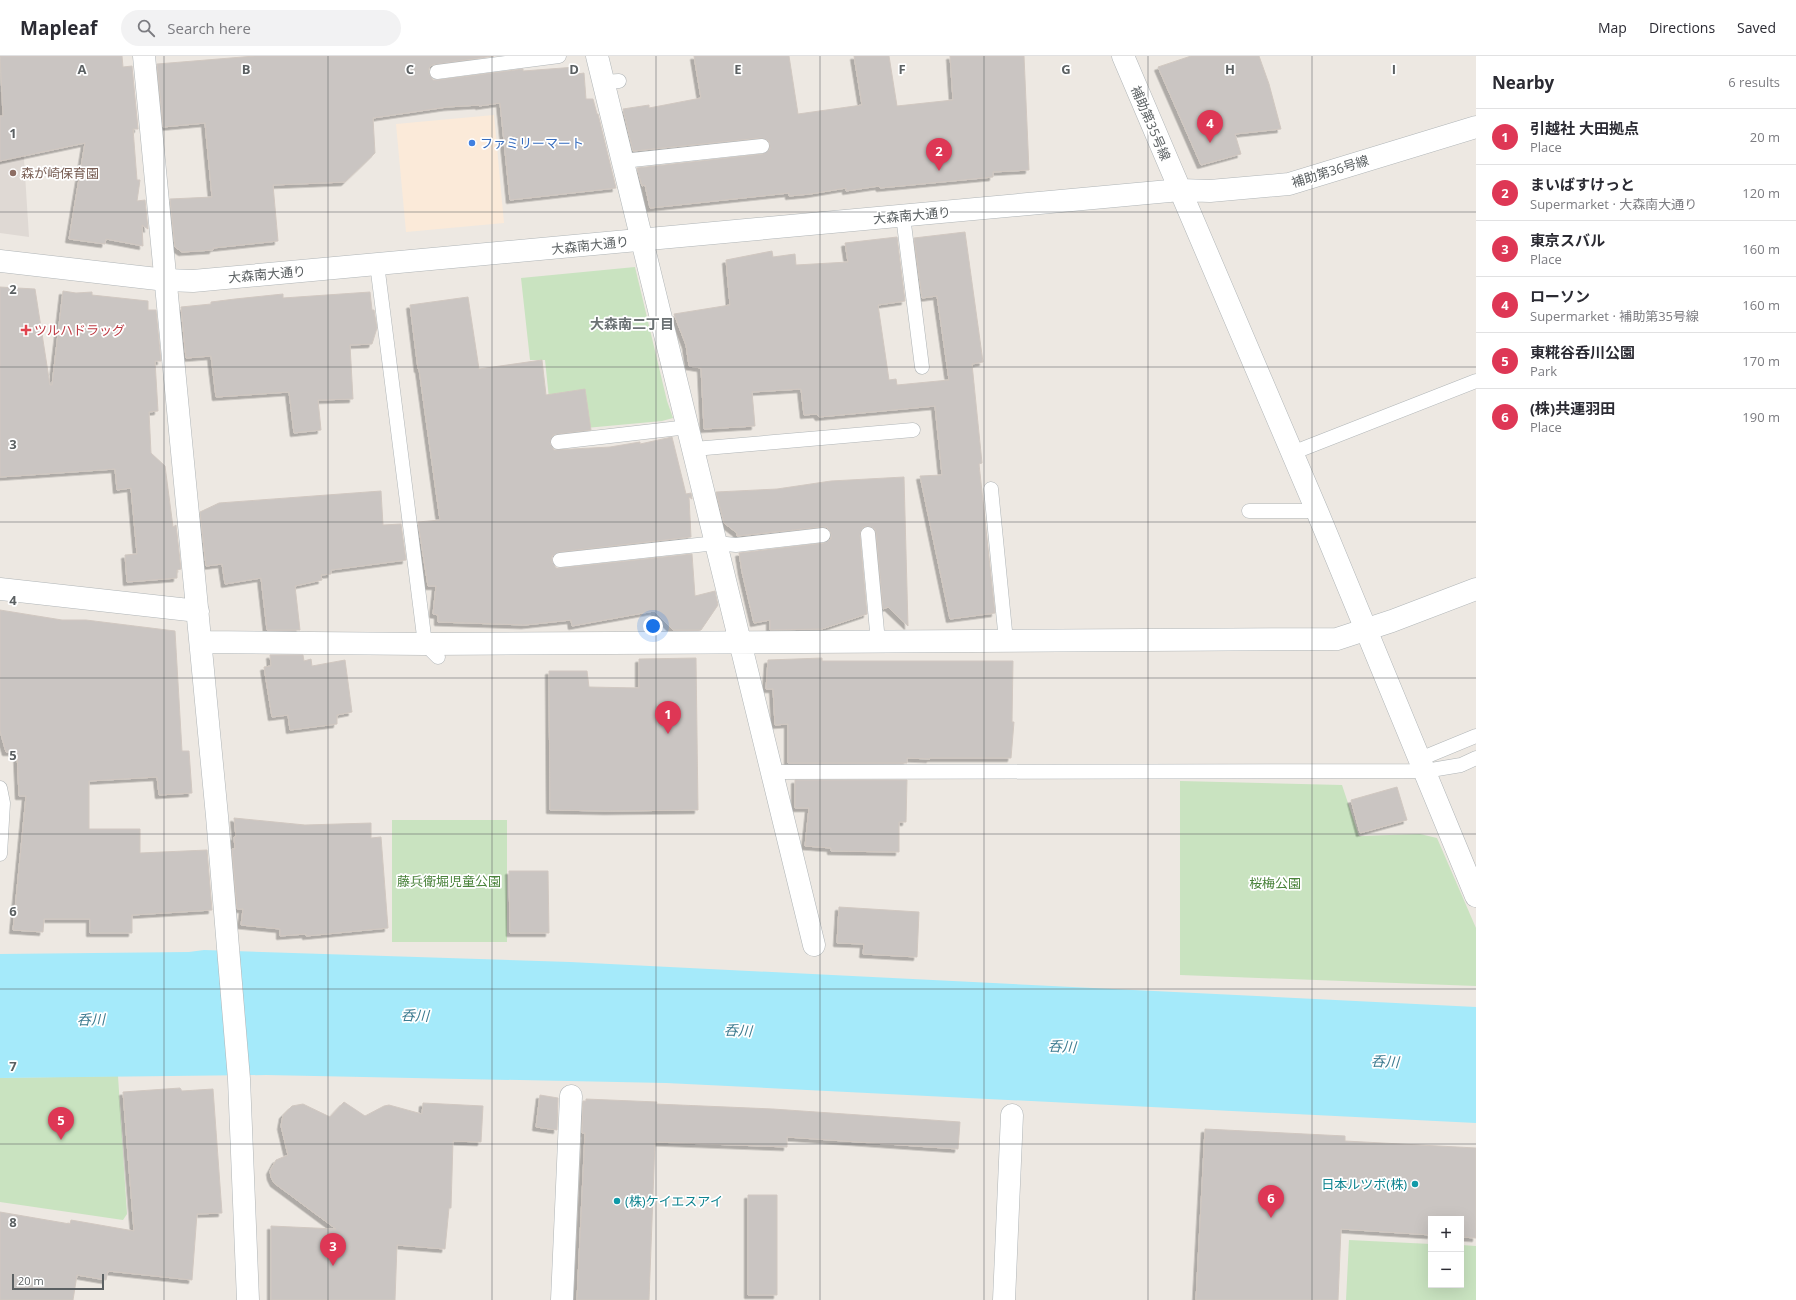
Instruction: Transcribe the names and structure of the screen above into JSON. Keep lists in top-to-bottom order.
{
  "streets": {
    "street": ["補助第35号線", "補助第36号線", "大森南大通り"]
  },
  "crossings": [
    ["補助第35号線", "補助第36号線"],
    ["補助第35号線", "大森南大通り"],
    ["補助第36号線", "大森南大通り"]
  ],
  "districts": ["大森南二丁目"],
  "water": ["呑川"],
  "parks": ["藤兵衛堀児童公園", "桜梅公園"],
  "places": {
    "other": [
      "ファミリーマート",
      "森が崎保育園",
      "日本ルツボ(株)",
      "(株)ケイエスアイ"
    ],
    "health": ["ツルハドラッグ"]
  },
  "scale_bar": "20 m",
  "page": {
    "header": "Mapleaf",
    "search": "Search here",
    "nav": ["Map", "Directions", "Saved"],
    "heading": ["Nearby", "6 results"],
    "list": [
      {
        "mark": "1",
        "name": "引越社 大田拠点",
        "note": "Place",
        "value": "20 m"
      },
      {
        "mark": "2",
        "name": "まいばすけっと",
        "note": "Supermarket · 大森南大通り",
        "value": "120 m"
      },
      {
        "mark": "3",
        "name": "東京スバル",
        "note": "Place",
        "value": "160 m"
      },
      {
        "mark": "4",
        "name": "ローソン",
        "note": "Supermarket · 補助第35号線",
        "value": "160 m"
      },
      {
        "mark": "5",
        "name": "東糀谷呑川公園",
        "note": "Park",
        "value": "170 m"
      },
      {
        "mark": "6",
        "name": "(株)共運羽田",
        "note": "Place",
        "value": "190 m"
      }
    ],
    "pins": [
      "4",
      "2",
      "1",
      "5",
      "6",
      "3"
    ],
    "map_buttons": ["+", "−"],
    "scale": "20 m"
  },
  "grid": {
    "columns": [
      "A",
      "B",
      "C",
      "D",
      "E",
      "F",
      "G",
      "H",
      "I"
    ],
    "rows": [
      "1",
      "2",
      "3",
      "4",
      "5",
      "6",
      "7",
      "8"
    ]
  }
}
